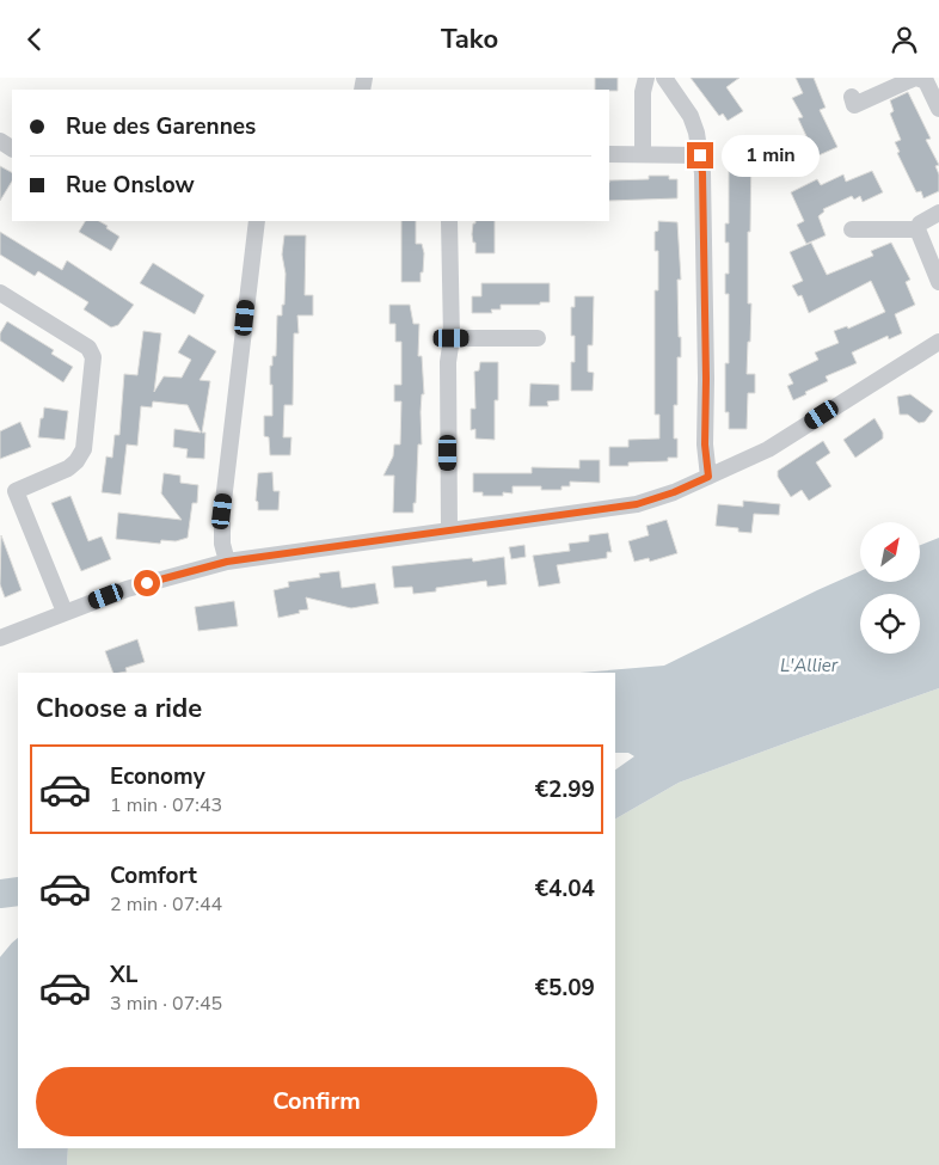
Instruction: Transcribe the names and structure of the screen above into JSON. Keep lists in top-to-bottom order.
{
  "water": ["L'Allier"],
  "north": "top right",
  "page": {
    "header": "Tako",
    "banner": ["Rue des Garennes", "Rue Onslow"],
    "bubble": "1 min",
    "heading": "Choose a ride",
    "list": [
      {
        "name": "Economy",
        "note": "1 min · 07:43",
        "value": "€2.99"
      },
      {
        "name": "Comfort",
        "note": "2 min · 07:44",
        "value": "€4.04"
      },
      {
        "name": "XL",
        "note": "3 min · 07:45",
        "value": "€5.09"
      }
    ],
    "buttons": "Confirm"
  }
}
